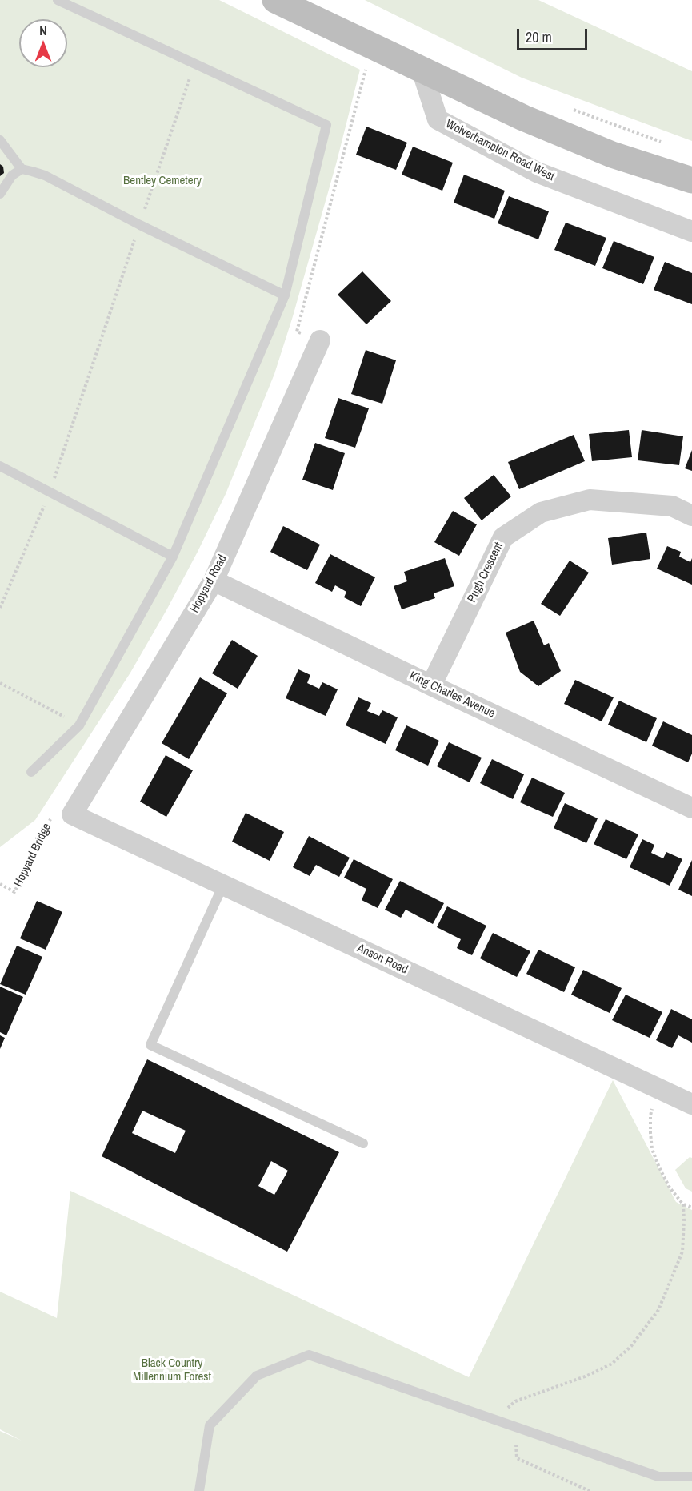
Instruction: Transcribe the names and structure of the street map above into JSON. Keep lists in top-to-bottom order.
{
  "streets": {
    "street": [
      "Wolverhampton Road West",
      "Pugh Crescent",
      "Hopyard Road",
      "King Charles Avenue",
      "Anson Road"
    ],
    "path": ["Hopyard Bridge"]
  },
  "crossings": [
    ["Pugh Crescent", "King Charles Avenue"],
    ["Hopyard Road", "King Charles Avenue"],
    ["Hopyard Road", "Anson Road"]
  ],
  "parks": ["Bentley Cemetery", "Black Country Millennium Forest"],
  "scale_bar": "20 m",
  "north": "top"
}
